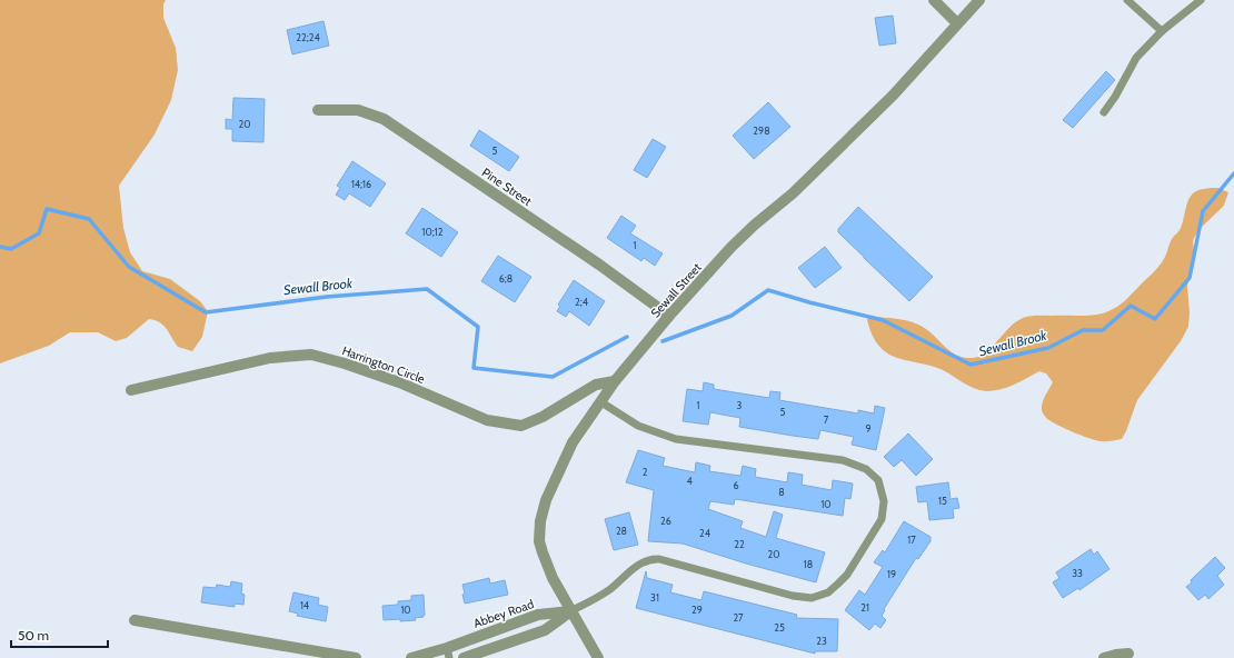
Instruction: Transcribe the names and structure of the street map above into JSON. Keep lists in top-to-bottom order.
{
  "streets": {
    "street": [
      "Pine Street",
      "Sewall Street",
      "Harrington Circle",
      "Abbey Road"
    ]
  },
  "crossings": [
    ["Pine Street", "Sewall Street"],
    ["Sewall Street", "Harrington Circle"],
    ["Sewall Street", "Abbey Road"]
  ],
  "water": ["Sewall Brook"],
  "house_numbers": [
    "22;24",
    "20",
    "298",
    "5",
    "14;16",
    "10;12",
    "1",
    "6;8",
    "2;4",
    "1",
    "3",
    "5",
    "7",
    "9",
    "2",
    "4",
    "6",
    "8",
    "15",
    "10",
    "26",
    "28",
    "24",
    "17",
    "22",
    "20",
    "18",
    "33",
    "19",
    "31",
    "14",
    "21",
    "10",
    "29",
    "27",
    "25",
    "23"
  ],
  "scale_bar": "50 m"
}
